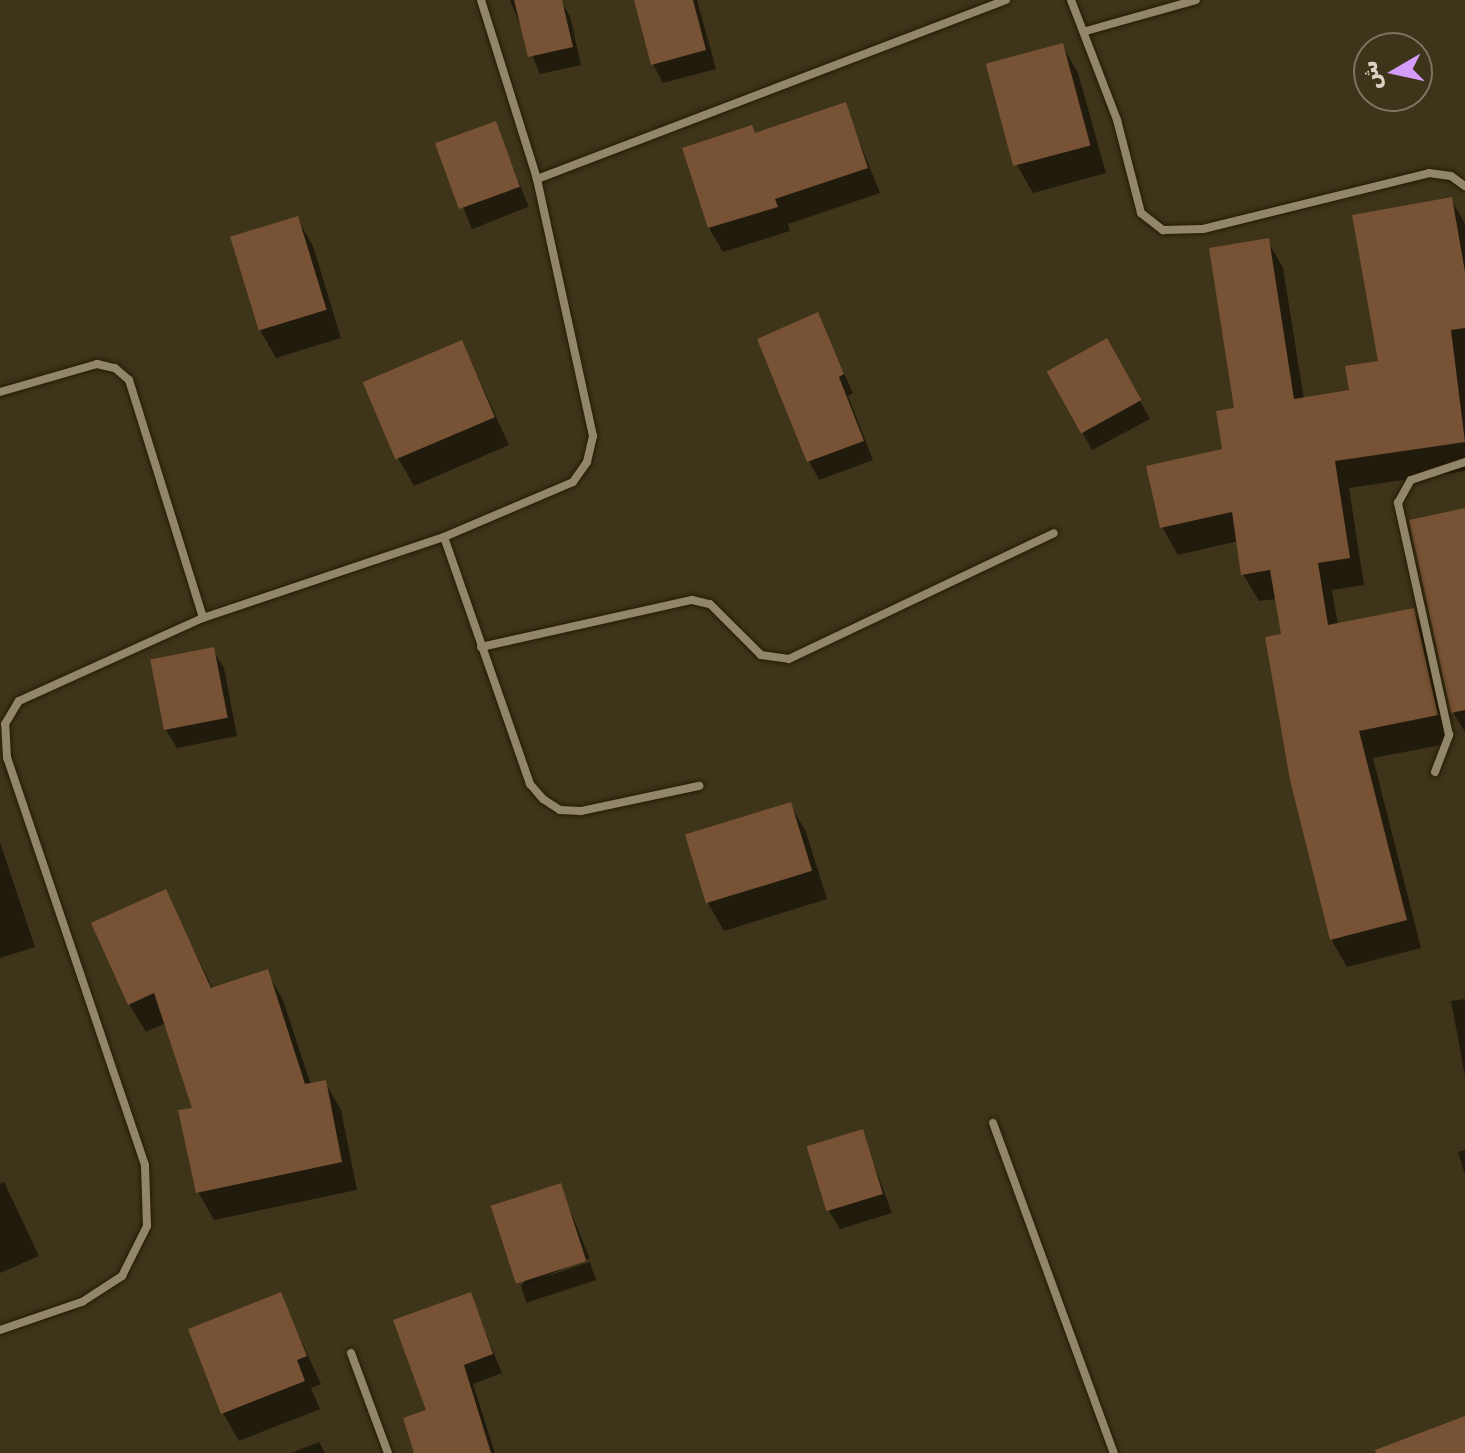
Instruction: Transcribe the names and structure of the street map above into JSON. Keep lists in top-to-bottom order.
{
  "north": "left"
}
